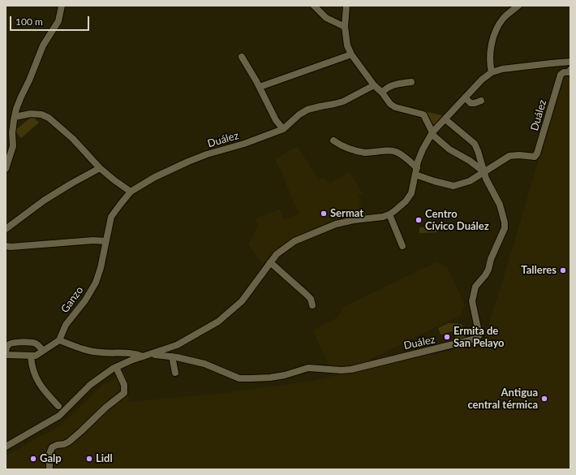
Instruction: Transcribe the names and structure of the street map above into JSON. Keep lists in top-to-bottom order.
{
  "streets": {
    "street": ["Duález", "Ganzo"]
  },
  "crossings": [
    ["Duález", "Ganzo"]
  ],
  "places": [
    "Sermat",
    "Centro Cívico Duález",
    "Talleres",
    "Ermita de San Pelayo",
    "Antigua central térmica",
    "Galp",
    "Lidl"
  ],
  "scale_bar": "100 m"
}
